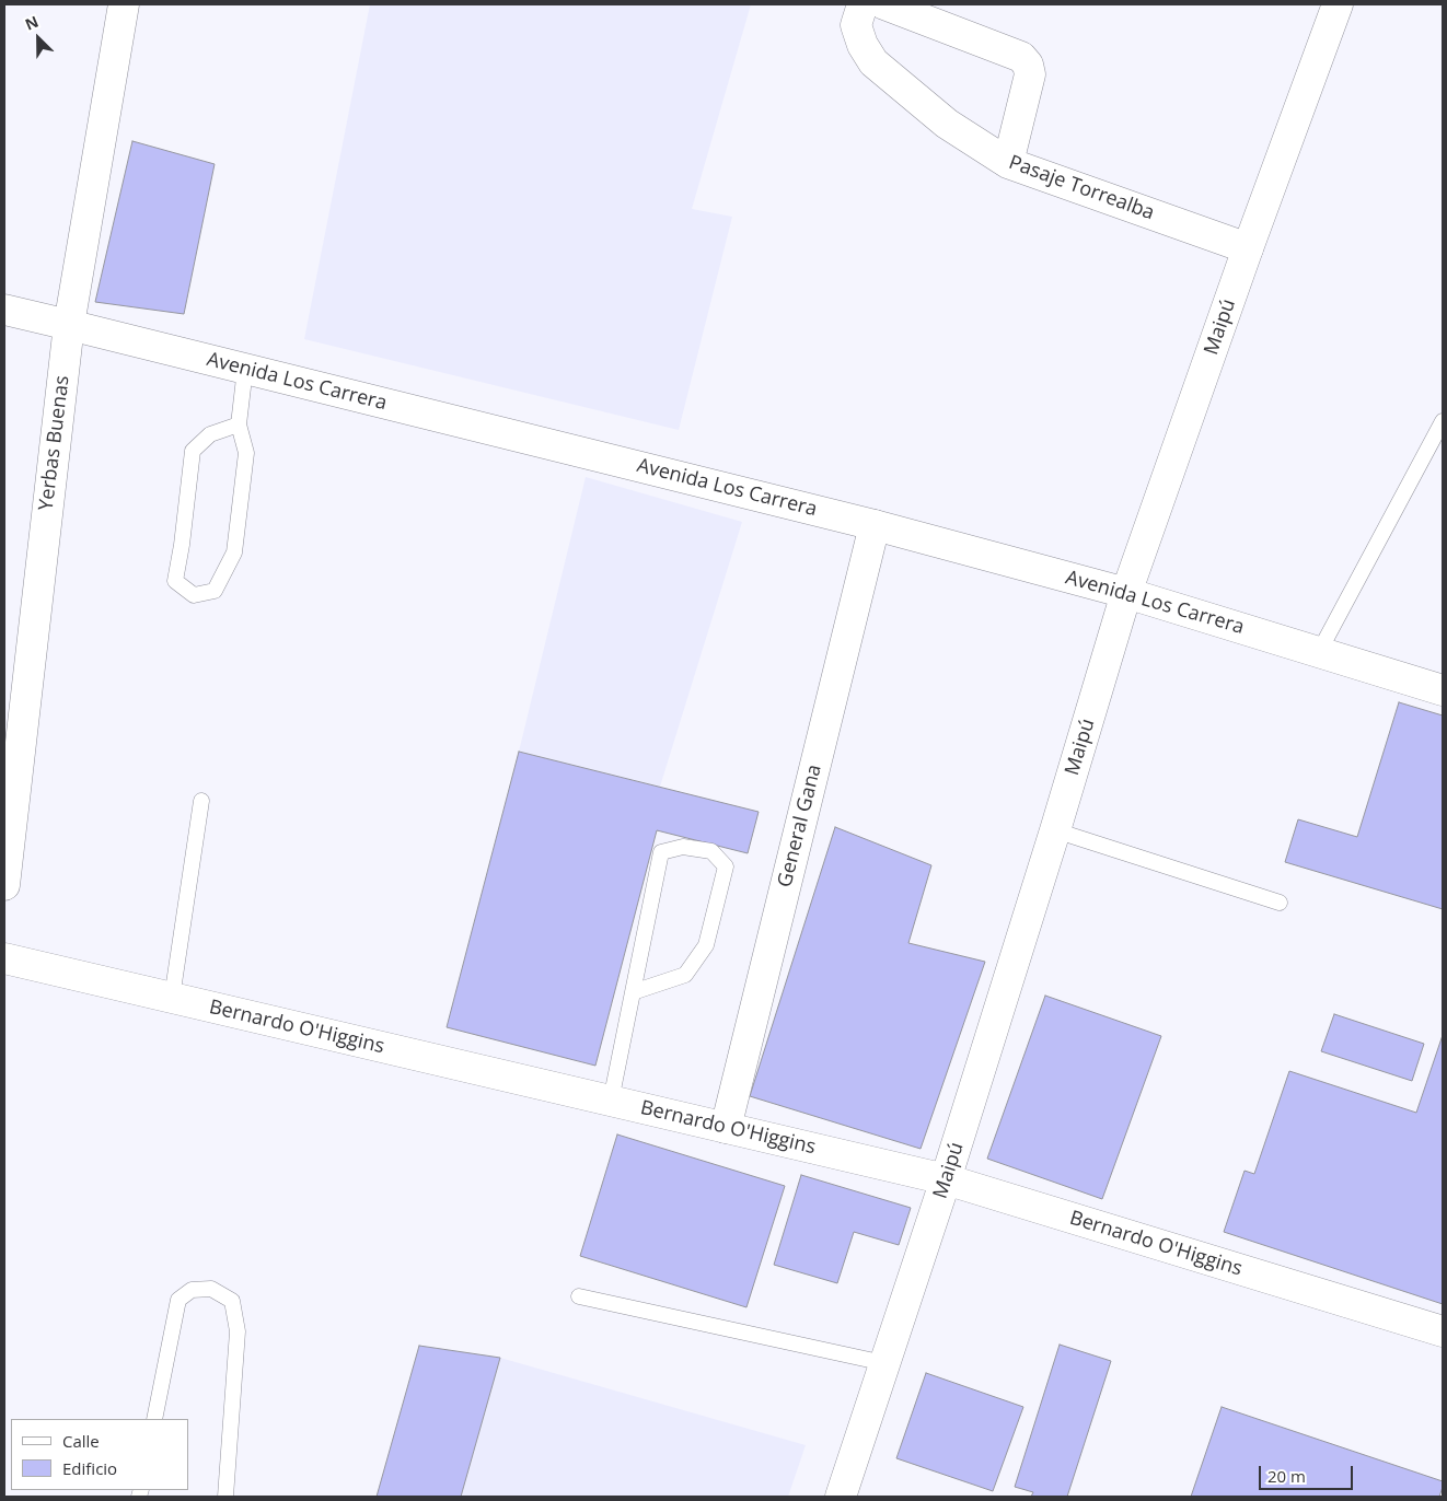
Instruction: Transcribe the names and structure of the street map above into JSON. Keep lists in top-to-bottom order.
{
  "streets": {
    "main road": [
      "Pasaje Torrealba",
      "Maipú",
      "Avenida Los Carrera",
      "Yerbas Buenas",
      "General Gana",
      "Bernardo O'Higgins"
    ]
  },
  "crossings": [
    ["Pasaje Torrealba", "Maipú"],
    ["Maipú", "Avenida Los Carrera"],
    ["Maipú", "Bernardo O'Higgins"],
    ["Avenida Los Carrera", "Yerbas Buenas"],
    ["Avenida Los Carrera", "General Gana"],
    ["General Gana", "Bernardo O'Higgins"]
  ],
  "legend": ["Calle", "Edificio"],
  "scale_bar": "20 m",
  "north": "top left"
}
